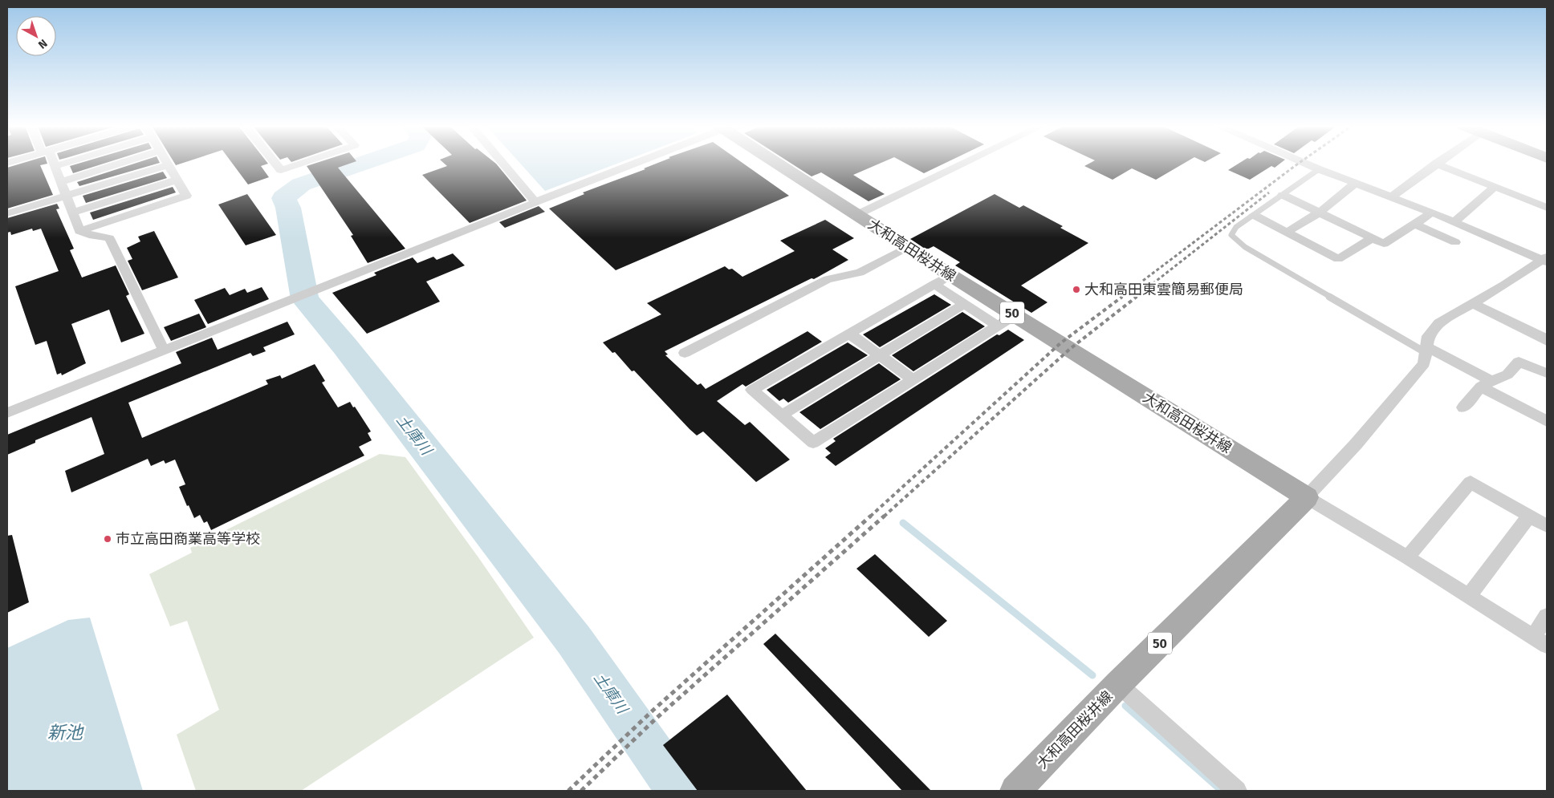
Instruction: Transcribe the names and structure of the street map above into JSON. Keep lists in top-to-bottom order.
{
  "streets": {
    "main road": ["大和高田桜井線", "50"]
  },
  "water": ["土庫川", "新池"],
  "places": ["大和高田東雲簡易郵便局", "市立高田商業高等学校"],
  "north": "bottom right"
}
